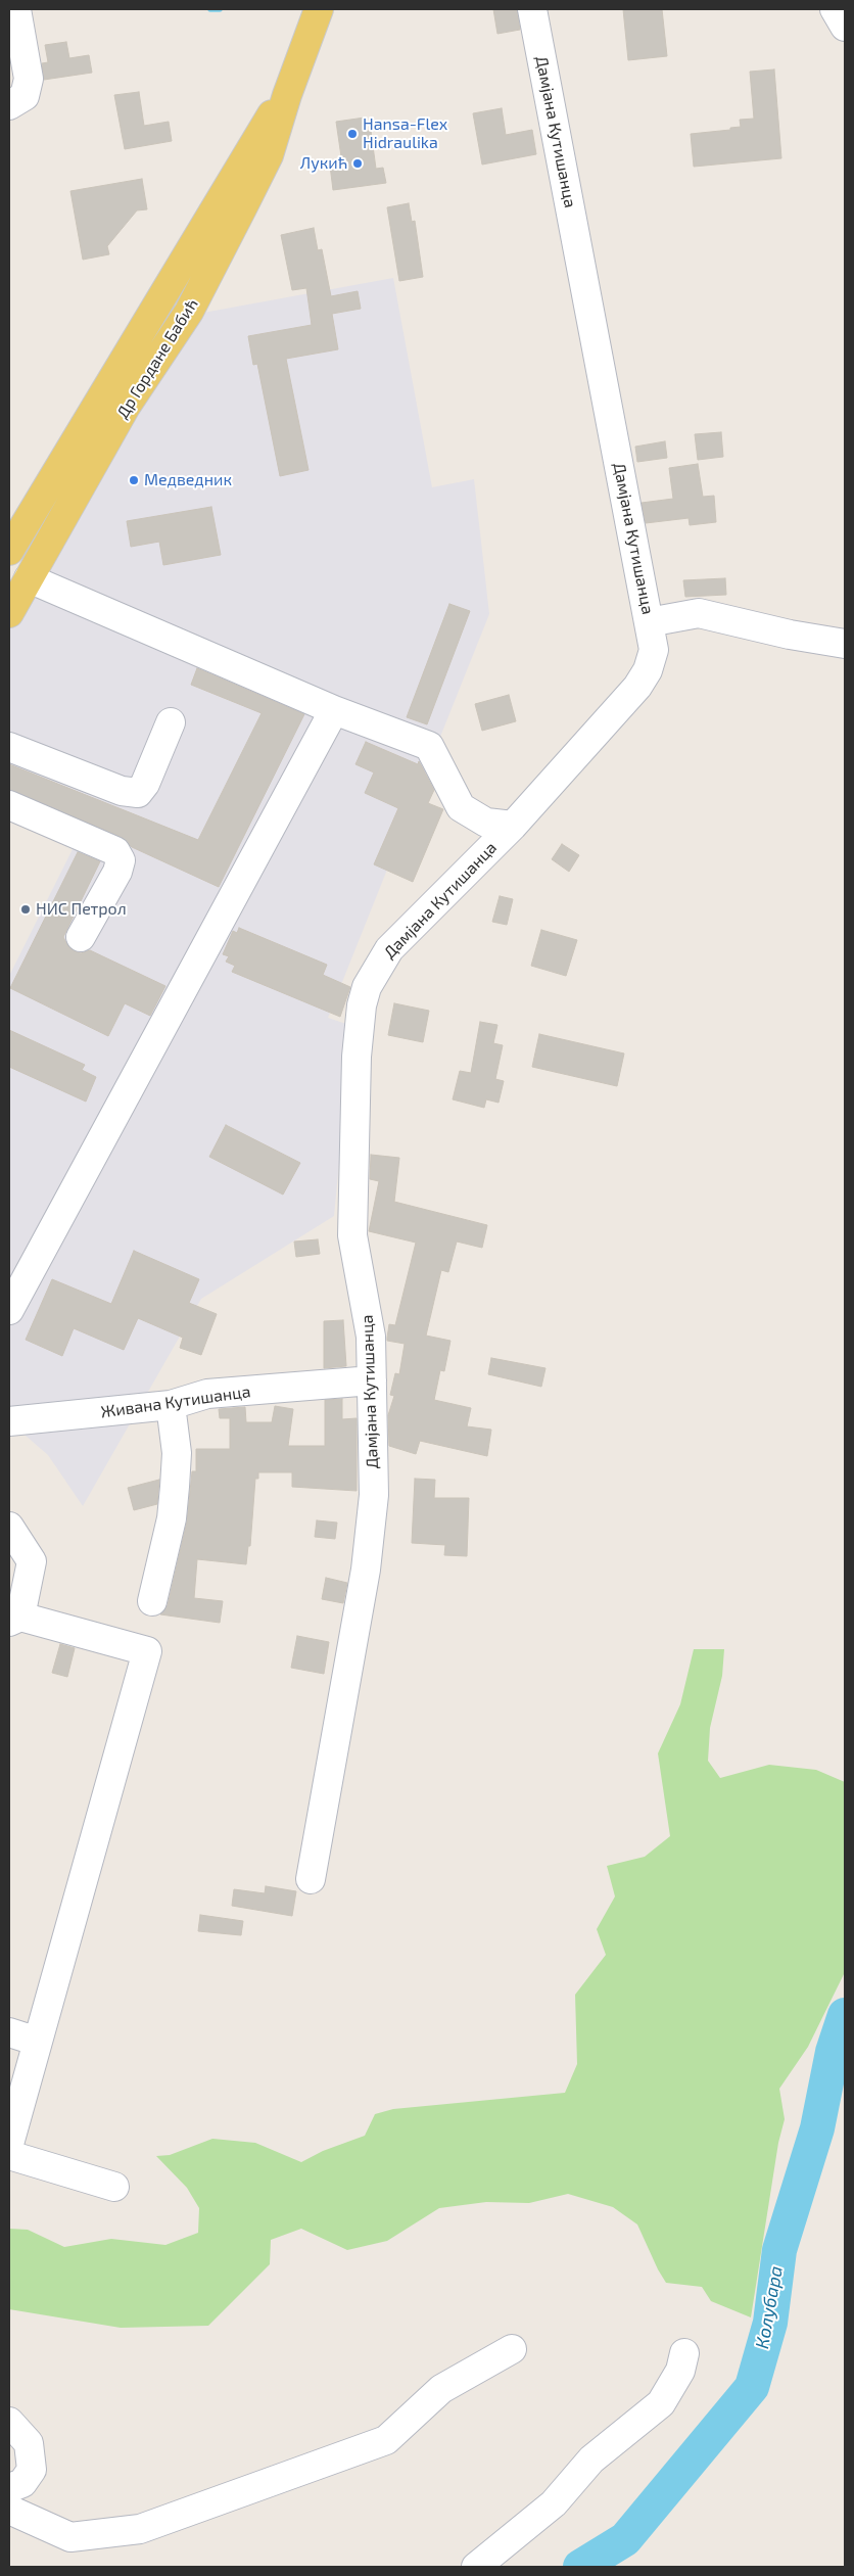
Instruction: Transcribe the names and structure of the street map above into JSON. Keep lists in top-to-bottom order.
{
  "streets": {
    "main road": ["Др Гордане Бабић"],
    "street": ["Дамјана Кутишанца", "Живана Кутишанца"]
  },
  "crossings": [
    ["Дамјана Кутишанца", "Живана Кутишанца"]
  ],
  "water": ["Колубара"],
  "places": [
    "Hansa-Flex Hidraulika",
    "Лукић",
    "Медведник",
    "НИС Петрол"
  ]
}
